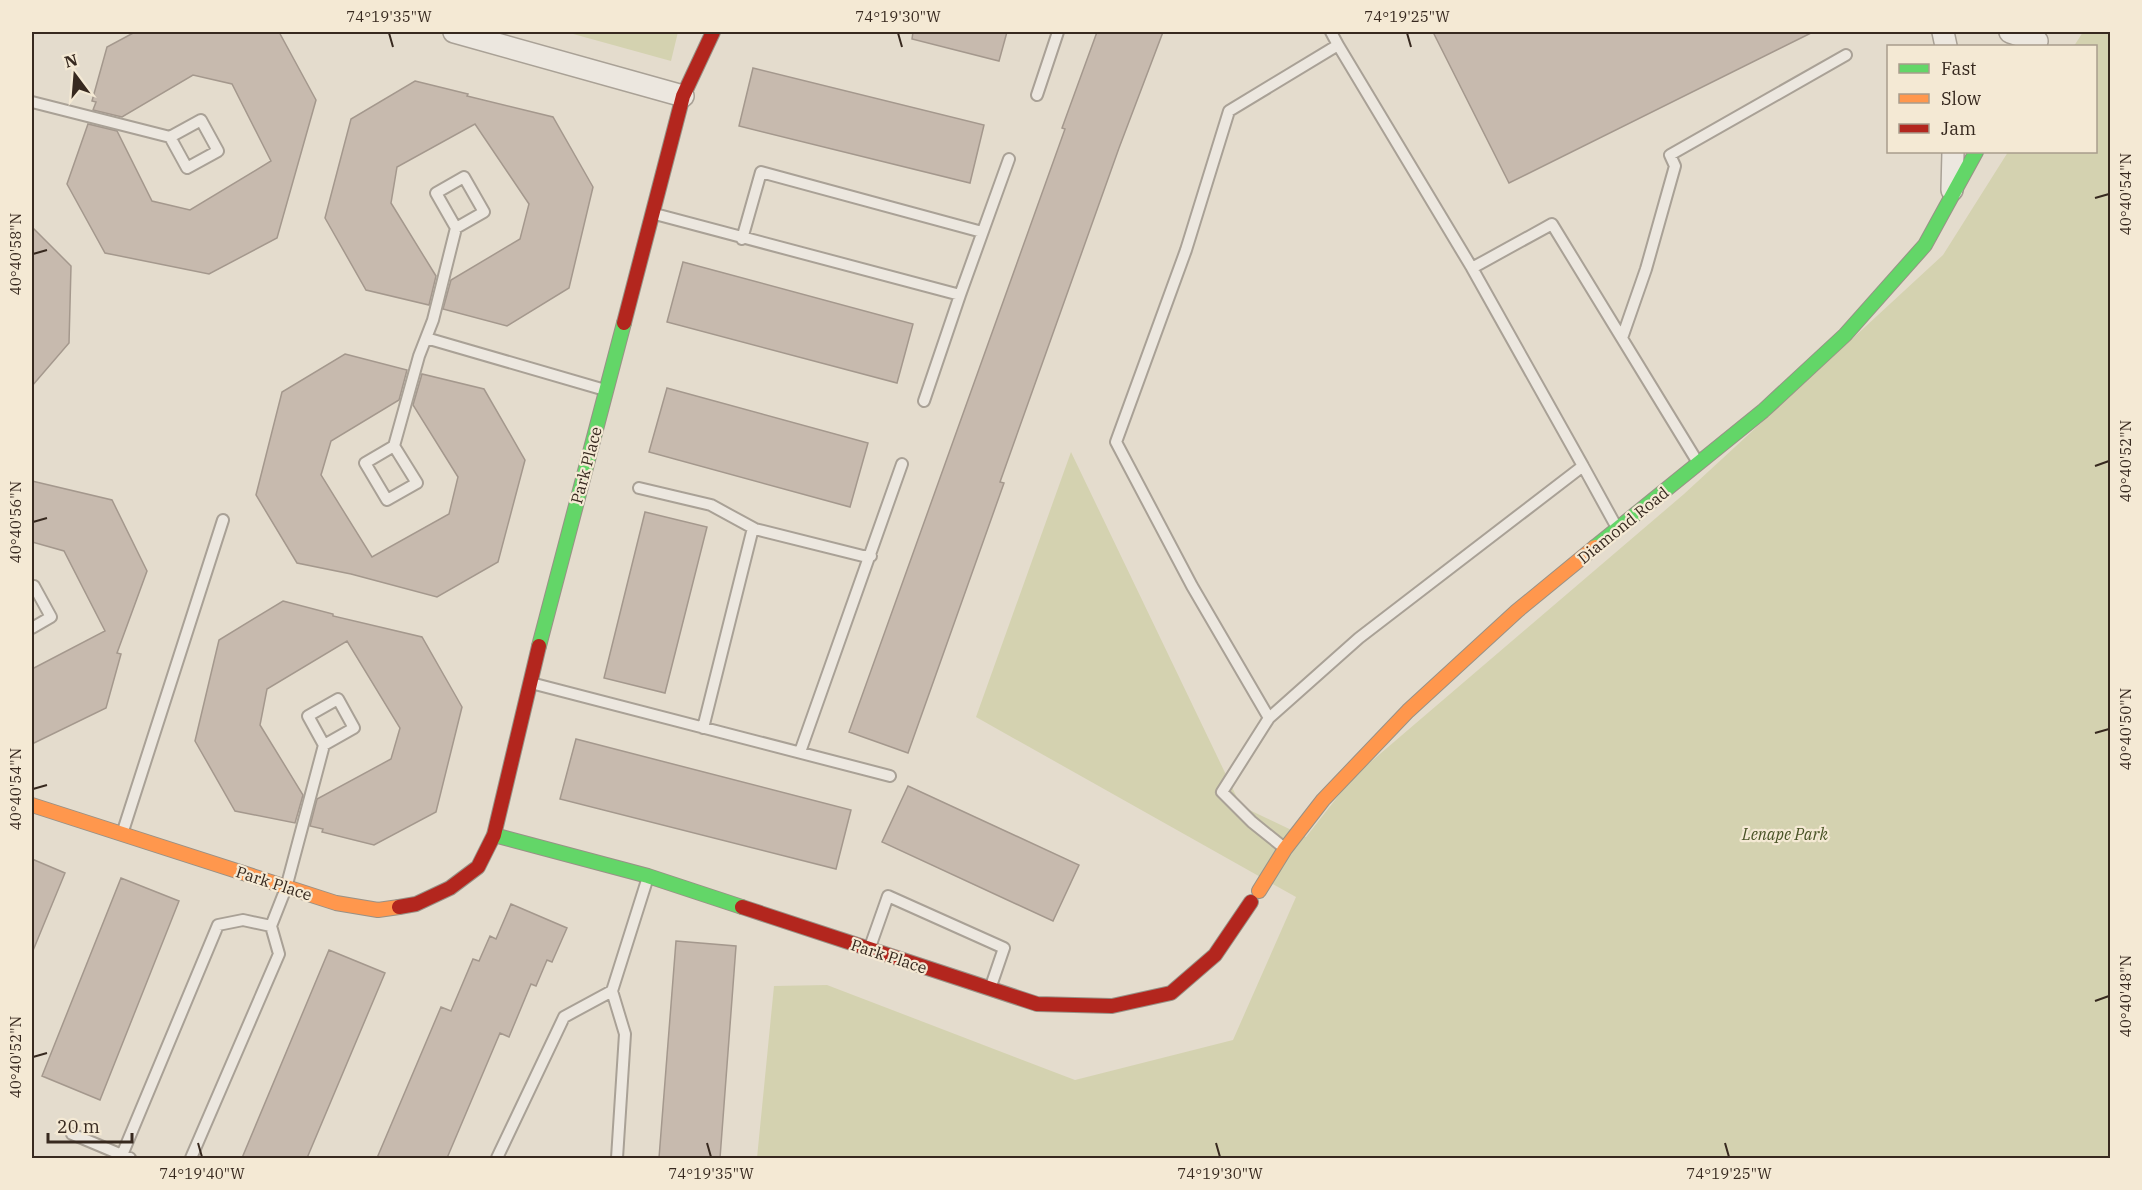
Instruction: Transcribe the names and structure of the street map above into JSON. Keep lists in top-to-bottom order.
{
  "streets": {
    "street": ["Park Place", "Diamond Road"]
  },
  "crossings": [
    ["Park Place", "Diamond Road"]
  ],
  "parks": ["Lenape Park"],
  "legend": ["Fast", "Slow", "Jam"],
  "scale_bar": "20 m",
  "north": "top",
  "coordinates": [
    "74°19'35\"W",
    "74°19'30\"W",
    "74°19'25\"W",
    "40°40'54\"N",
    "40°40'58\"N",
    "40°40'52\"N",
    "40°40'56\"N",
    "40°40'50\"N",
    "40°40'48\"N",
    "74°19'40\"W"
  ]
}
